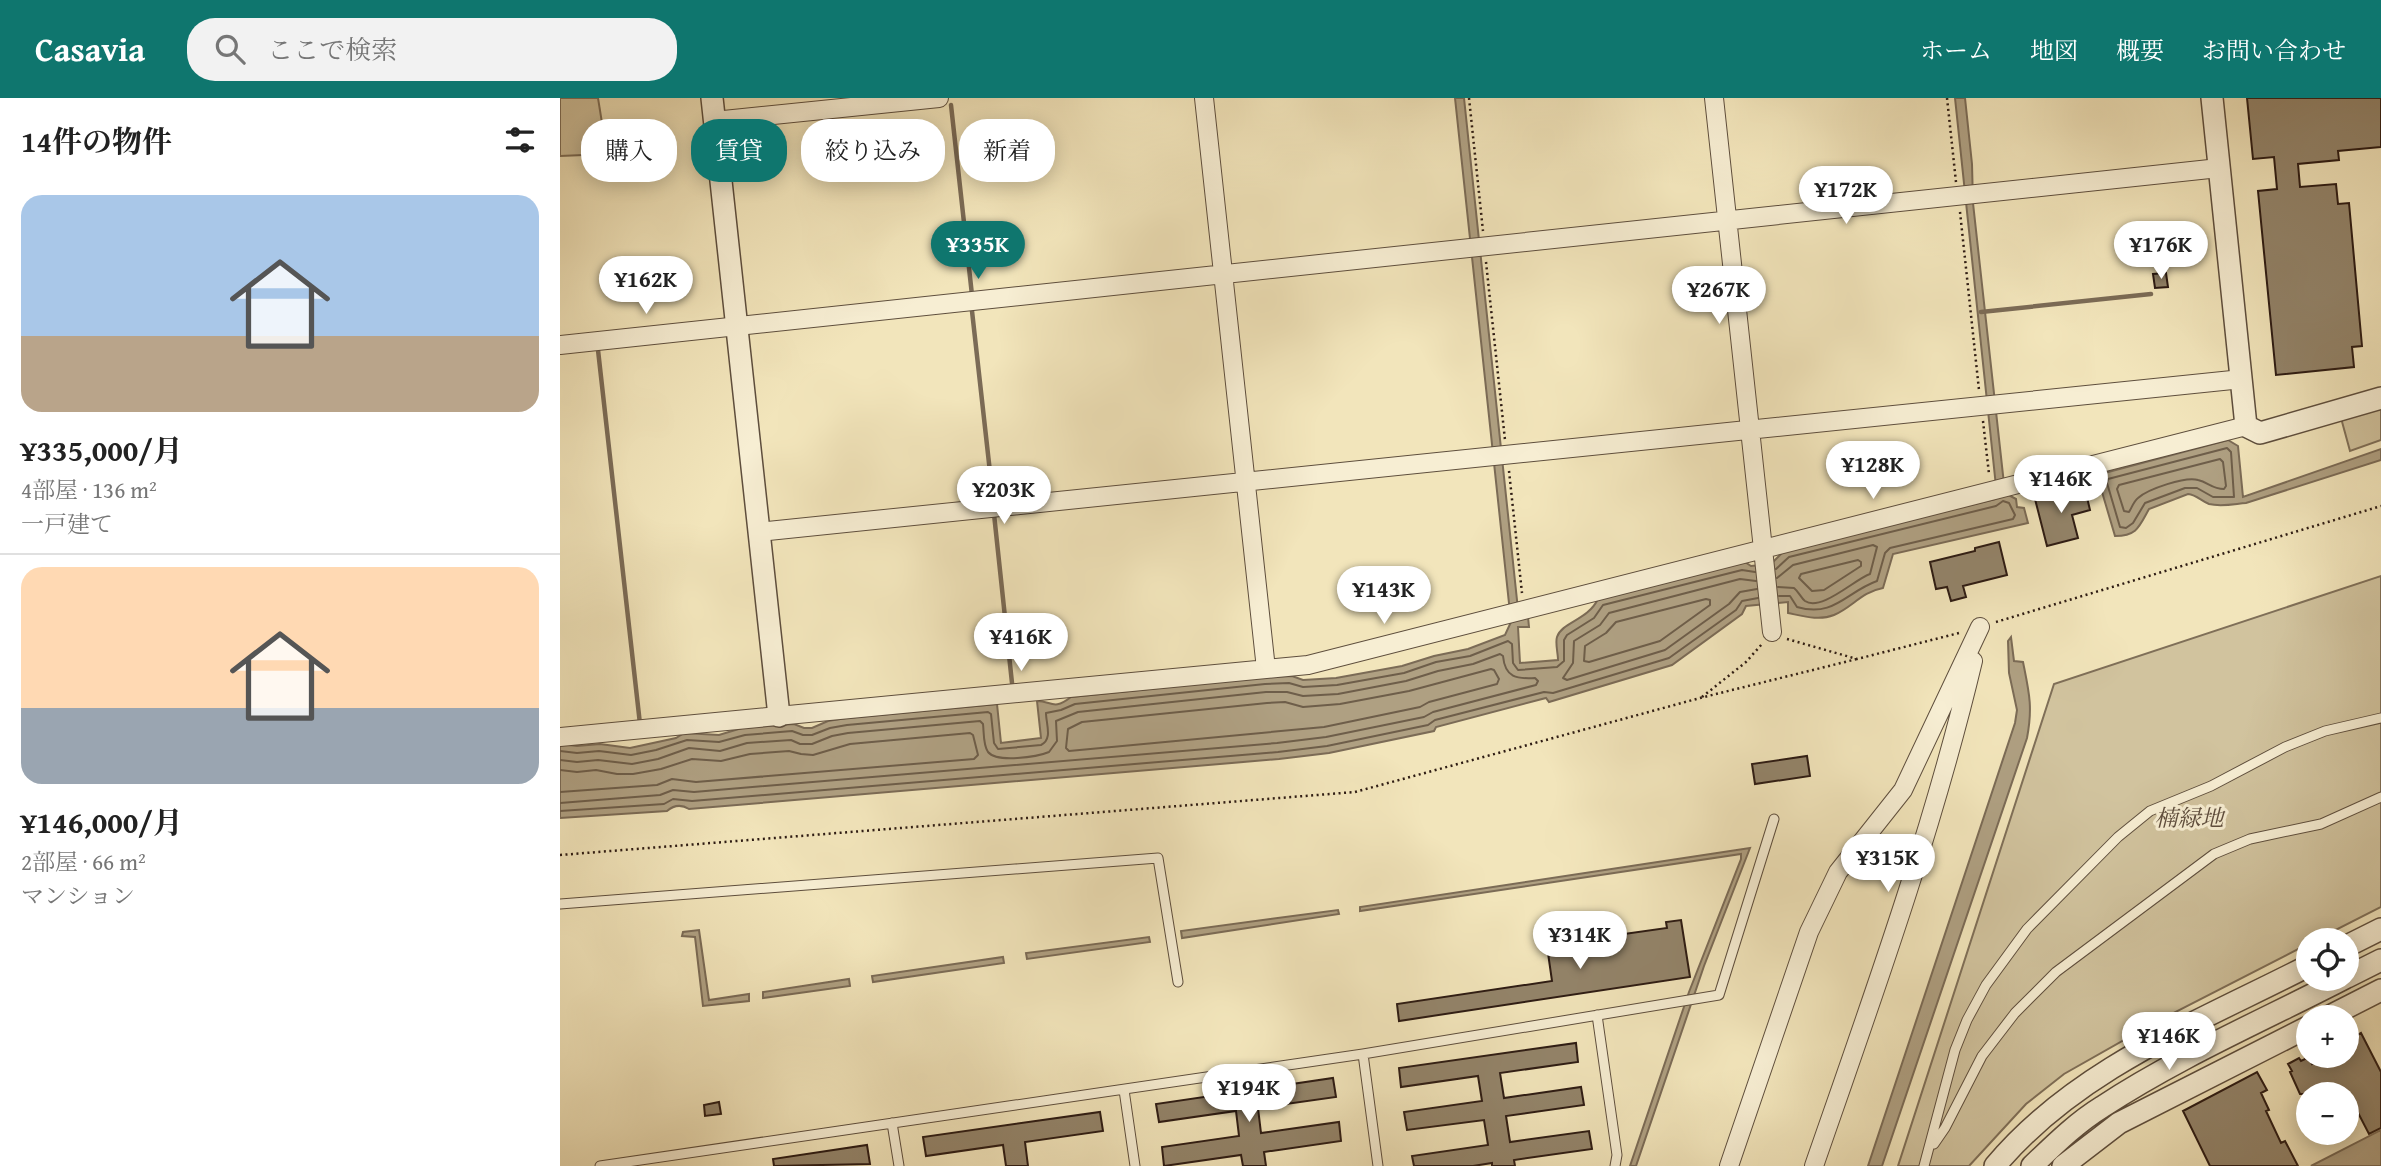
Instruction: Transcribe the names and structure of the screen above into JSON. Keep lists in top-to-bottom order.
{
  "parks": ["楠緑地"],
  "page": {
    "header": "Casavia",
    "search": "ここで検索",
    "nav": [
      "ホーム",
      "地図",
      "概要",
      "お問い合わせ"
    ],
    "heading": "14件の物件",
    "chip": [
      "購入",
      "賃貸",
      "絞り込み",
      "新着"
    ],
    "price": [
      "¥172K",
      "¥335K",
      "¥176K",
      "¥162K",
      "¥267K",
      "¥128K",
      "¥146K",
      "¥203K",
      "¥143K",
      "¥416K",
      "¥315K",
      "¥314K",
      "¥146K",
      "¥194K"
    ],
    "list": [
      {
        "name": "¥335,000/月",
        "note": "4部屋 · 136 m² · 一戸建て"
      },
      {
        "name": "¥146,000/月",
        "note": "2部屋 · 66 m² · マンション"
      }
    ],
    "map_buttons": ["+", "−"]
  }
}
